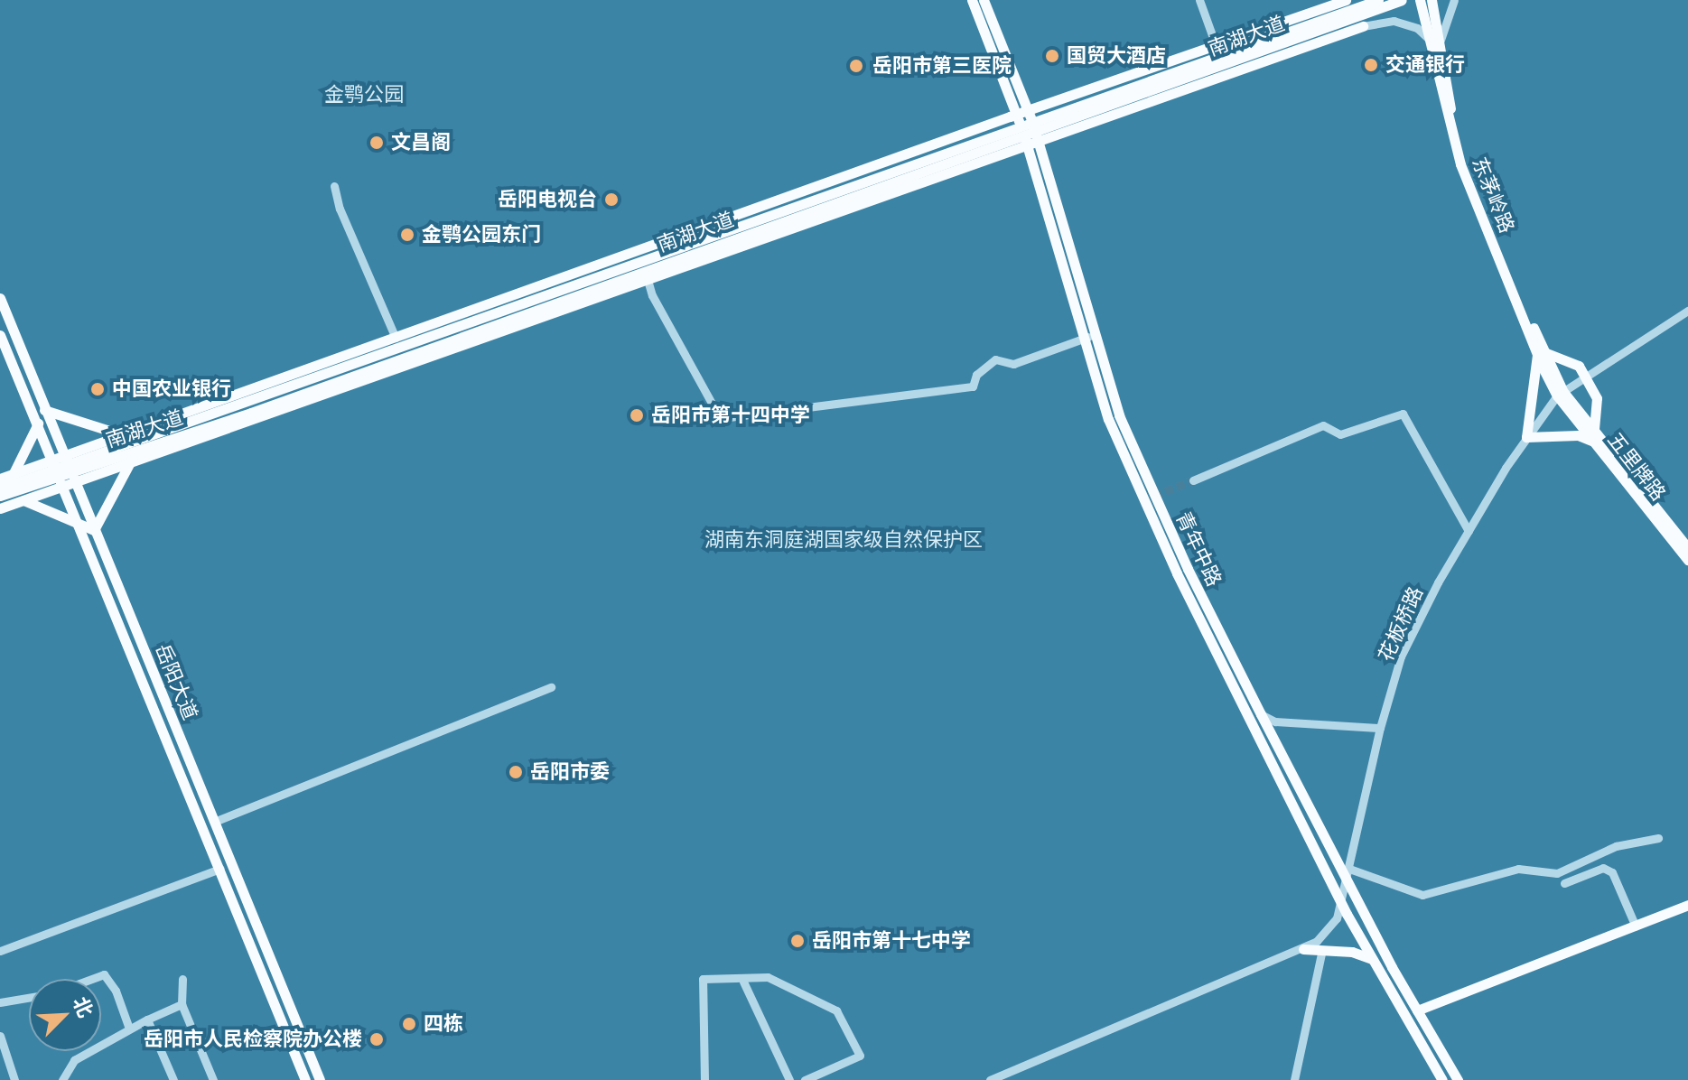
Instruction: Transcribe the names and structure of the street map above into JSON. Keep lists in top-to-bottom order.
{
  "streets": {
    "main road": [
      "南湖大道",
      "东茅岭路",
      "五里牌路",
      "青年中路",
      "岳阳大道"
    ],
    "street": ["花板桥路"]
  },
  "crossings": [
    ["南湖大道", "青年中路"],
    ["南湖大道", "岳阳大道"],
    ["东茅岭路", "五里牌路"],
    ["东茅岭路", "花板桥路"],
    ["五里牌路", "花板桥路"],
    ["青年中路", "花板桥路"]
  ],
  "parks": ["金鹗公园", "湖南东洞庭湖国家级自然保护区"],
  "places": [
    "国贸大酒店",
    "交通银行",
    "岳阳市第三医院",
    "文昌阁",
    "岳阳电视台",
    "金鹗公园东门",
    "中国农业银行",
    "岳阳市第十四中学",
    "岳阳市委",
    "岳阳市第十七中学",
    "四栋",
    "岳阳市人民检察院办公楼"
  ],
  "north": "top right"
}
